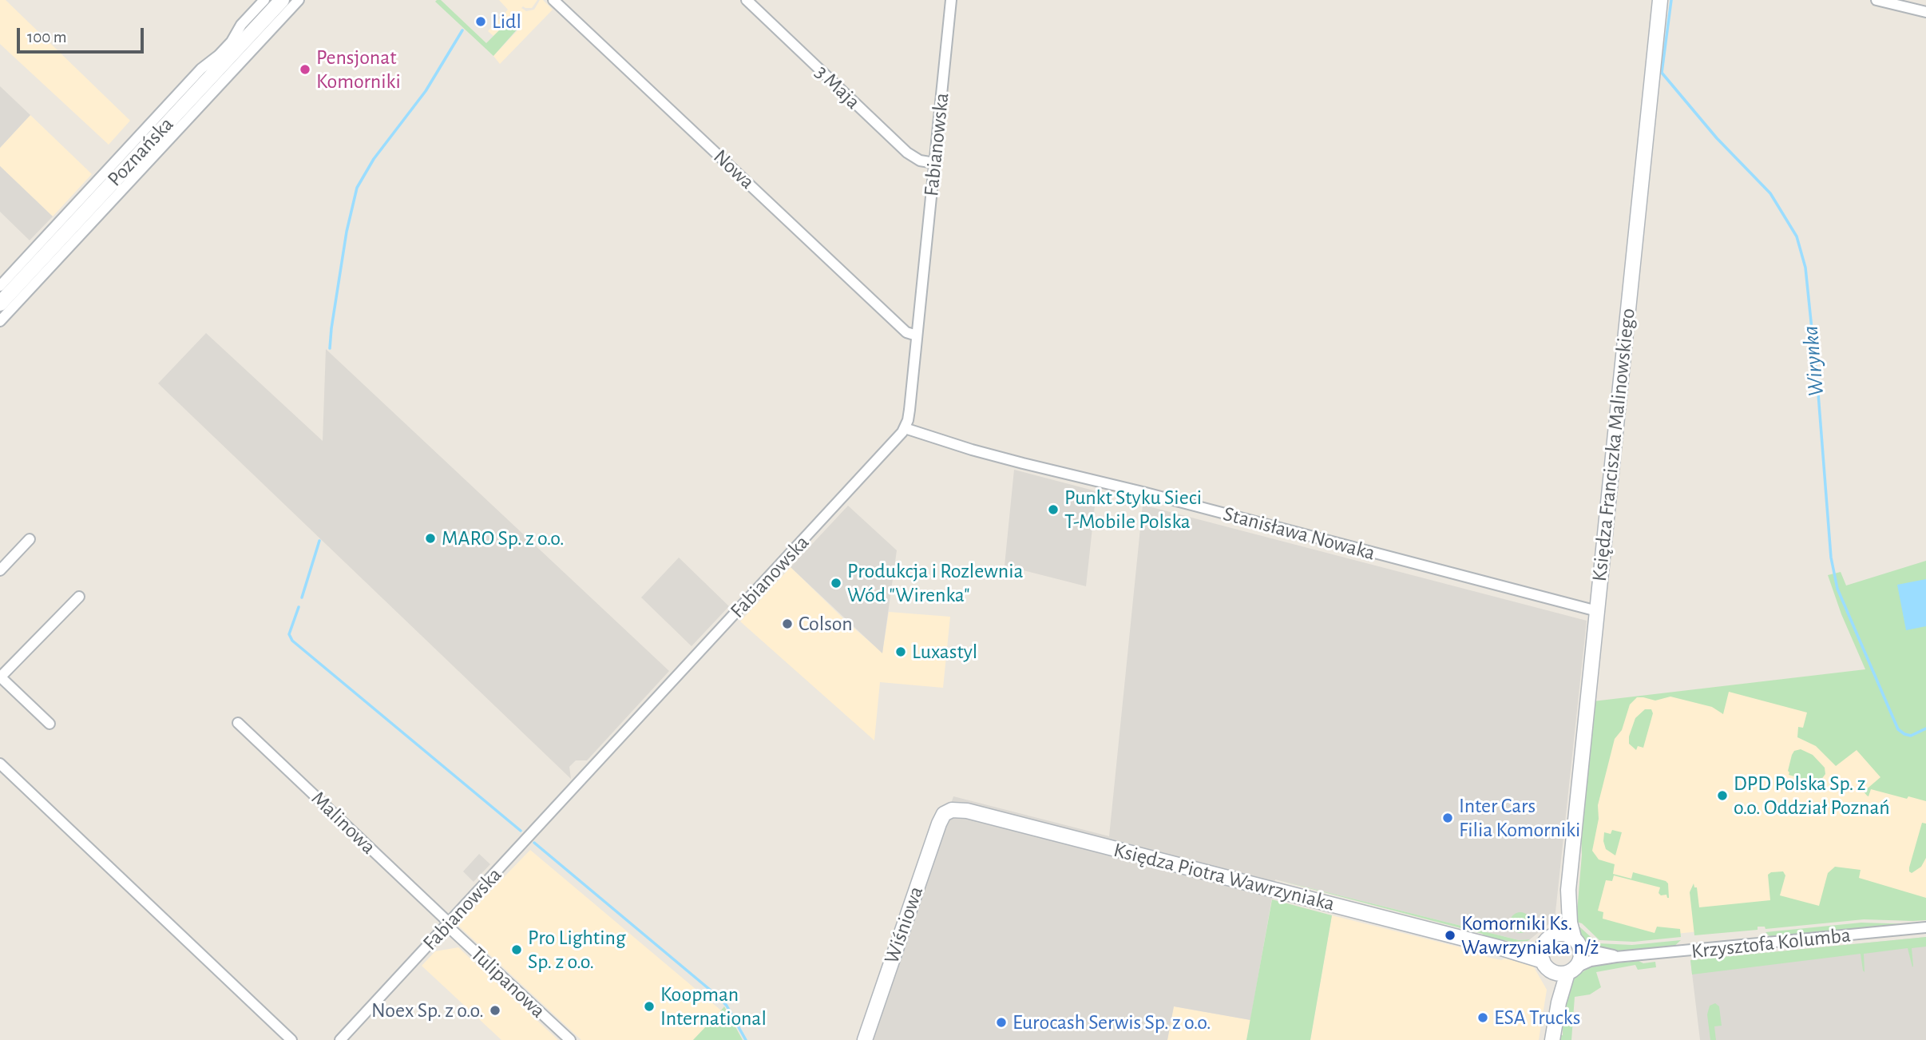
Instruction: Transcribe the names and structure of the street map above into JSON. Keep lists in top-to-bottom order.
{
  "streets": {
    "street": [
      "3 Maja",
      "Fabianowska",
      "Poznańska",
      "Nowa",
      "Księdza Franciszka Malinowskiego",
      "Stanisława Nowaka",
      "Malinowa",
      "Księdza Piotra Wawrzyniaka",
      "Wiśniowa",
      "Krzysztofa Kolumba",
      "Tulipanowa"
    ]
  },
  "crossings": [
    ["3 Maja", "Fabianowska"],
    ["Fabianowska", "Nowa"],
    ["Fabianowska", "Stanisława Nowaka"],
    ["Fabianowska", "Malinowa"],
    ["Fabianowska", "Tulipanowa"],
    ["Księdza Franciszka Malinowskiego", "Stanisława Nowaka"],
    ["Księdza Franciszka Malinowskiego", "Księdza Piotra Wawrzyniaka"],
    ["Księdza Franciszka Malinowskiego", "Krzysztofa Kolumba"],
    ["Malinowa", "Tulipanowa"],
    ["Księdza Piotra Wawrzyniaka", "Wiśniowa"],
    ["Księdza Piotra Wawrzyniaka", "Krzysztofa Kolumba"]
  ],
  "water": ["Wirynka"],
  "places": [
    "Lidl",
    "Pensjonat Komorniki",
    "Punkt Styku Sieci T-Mobile Polska",
    "MARO Sp. z o.o.",
    "Produkcja i Rozlewnia Wód \"Wirenka\"",
    "Colson",
    "Luxastyl",
    "DPD Polska Sp. z o.o. Oddział Poznań",
    "Inter Cars Filia Komorniki",
    "Komorniki Ks. Wawrzyniaka n/ż",
    "Pro Lighting Sp. z o.o.",
    "Koopman International",
    "Noex Sp. z o.o.",
    "ESA Trucks",
    "Eurocash Serwis Sp. z o.o."
  ],
  "scale_bar": "100 m"
}
